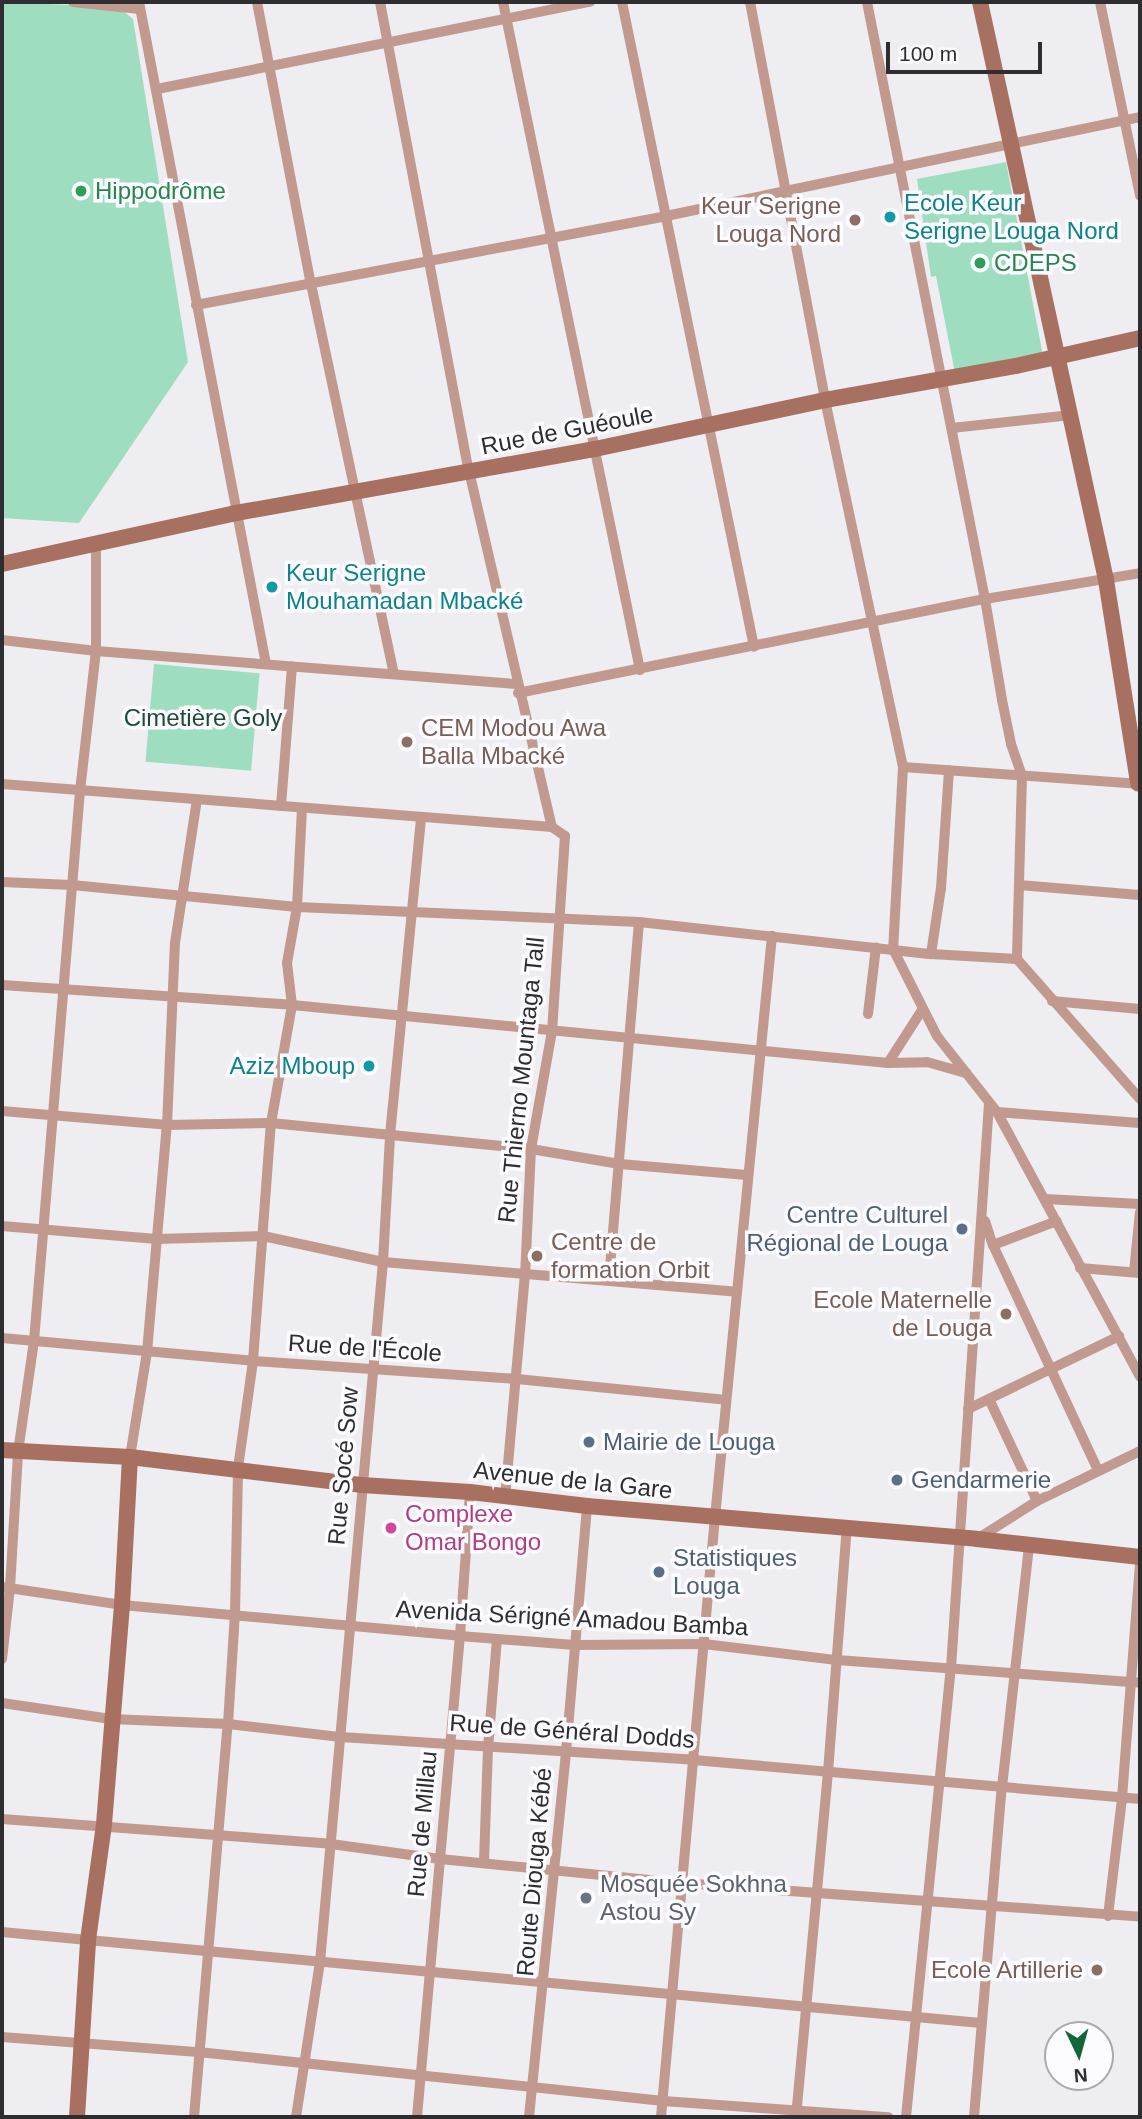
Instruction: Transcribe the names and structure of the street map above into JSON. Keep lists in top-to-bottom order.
{
  "streets": {
    "street": [
      "Rue de Guéoule",
      "Rue Thierno Mountaga Tall",
      "Rue de l'École",
      "Rue Socé Sow",
      "Avenue de la Gare",
      "Avenida Sérigné Amadou Bamba",
      "Rue de Général Dodds",
      "Rue de Millau",
      "Route Diouga Kébé"
    ]
  },
  "crossings": [
    ["Rue Thierno Mountaga Tall", "Rue de l'École"],
    ["Rue Thierno Mountaga Tall", "Avenue de la Gare"],
    ["Rue de l'École", "Rue Socé Sow"],
    ["Rue Socé Sow", "Avenue de la Gare"],
    ["Rue Socé Sow", "Avenida Sérigné Amadou Bamba"],
    ["Rue Socé Sow", "Rue de Général Dodds"],
    ["Avenue de la Gare", "Rue de Millau"],
    ["Avenue de la Gare", "Route Diouga Kébé"],
    ["Avenida Sérigné Amadou Bamba", "Rue de Millau"],
    ["Avenida Sérigné Amadou Bamba", "Route Diouga Kébé"],
    ["Rue de Général Dodds", "Rue de Millau"],
    ["Rue de Général Dodds", "Route Diouga Kébé"]
  ],
  "parks": ["Cimetière Goly"],
  "places": [
    "Hippodrôme",
    "Ecole Keur Serigne Louga Nord",
    "Keur Serigne Louga Nord",
    "CDEPS",
    "Keur Serigne Mouhamadan Mbacké",
    "CEM Modou Awa Balla Mbacké",
    "Aziz Mboup",
    "Centre Culturel Régional de Louga",
    "Centre de formation Orbit",
    "Ecole Maternelle de Louga",
    "Mairie de Louga",
    "Gendarmerie",
    "Complexe Omar Bongo",
    "Statistiques Louga",
    "Mosquée Sokhna Astou Sy",
    "Ecole Artillerie"
  ],
  "scale_bar": "100 m",
  "north": "bottom"
}
